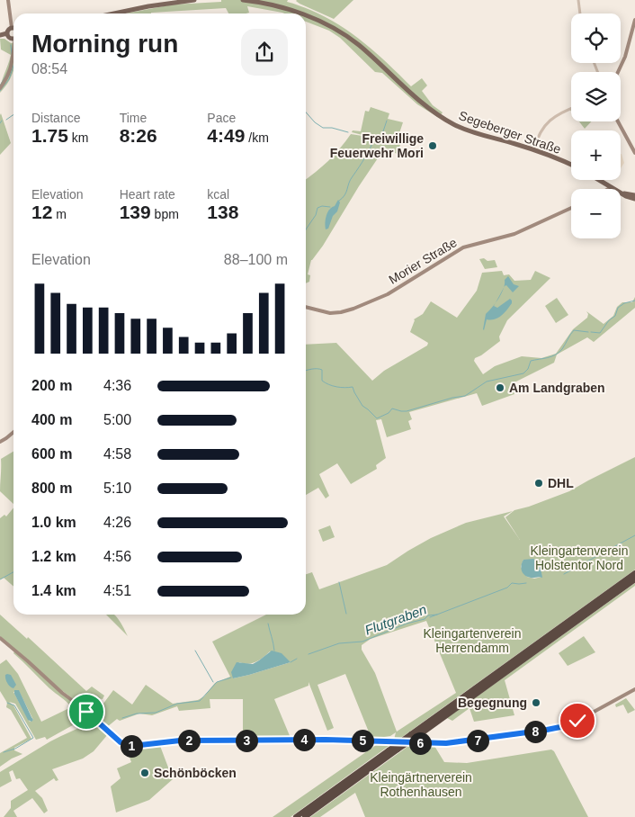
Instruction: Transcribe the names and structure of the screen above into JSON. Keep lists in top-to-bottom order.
{
  "streets": {
    "main road": ["Segeberger Straße", "Morier Straße"]
  },
  "water": ["Flutgraben"],
  "parks": ["Kleingartenverein Holstentor Nord", "Kleingartenverein Herrendamm", "Kleingärtnerverein Rothenhausen"],
  "places": [
    "Freiwillige Feuerwehr Mori",
    "Am Landgraben",
    "DHL",
    "Begegnung",
    "Schönböcken"
  ],
  "page": {
    "map_buttons": ["+", "−"],
    "heading": ["Morning run", "08:54"],
    "stats": [
      ["Distance", "1.75 km"],
      ["Time", "8:26"],
      ["Pace", "4:49 /km"],
      ["Elevation", "12 m"],
      ["Heart rate", "139 bpm"],
      ["kcal", "138"]
    ],
    "chart": ["Elevation", "88–100 m"],
    "list": [
      {
        "name": "200 m",
        "note": "4:36"
      },
      {
        "name": "400 m",
        "note": "5:00"
      },
      {
        "name": "600 m",
        "note": "4:58"
      },
      {
        "name": "800 m",
        "note": "5:10"
      },
      {
        "name": "1.0 km",
        "note": "4:26"
      },
      {
        "name": "1.2 km",
        "note": "4:56"
      },
      {
        "name": "1.4 km",
        "note": "4:51"
      }
    ],
    "pins": [
      "8",
      "4",
      "2",
      "3",
      "5",
      "7",
      "6",
      "1"
    ]
  }
}
